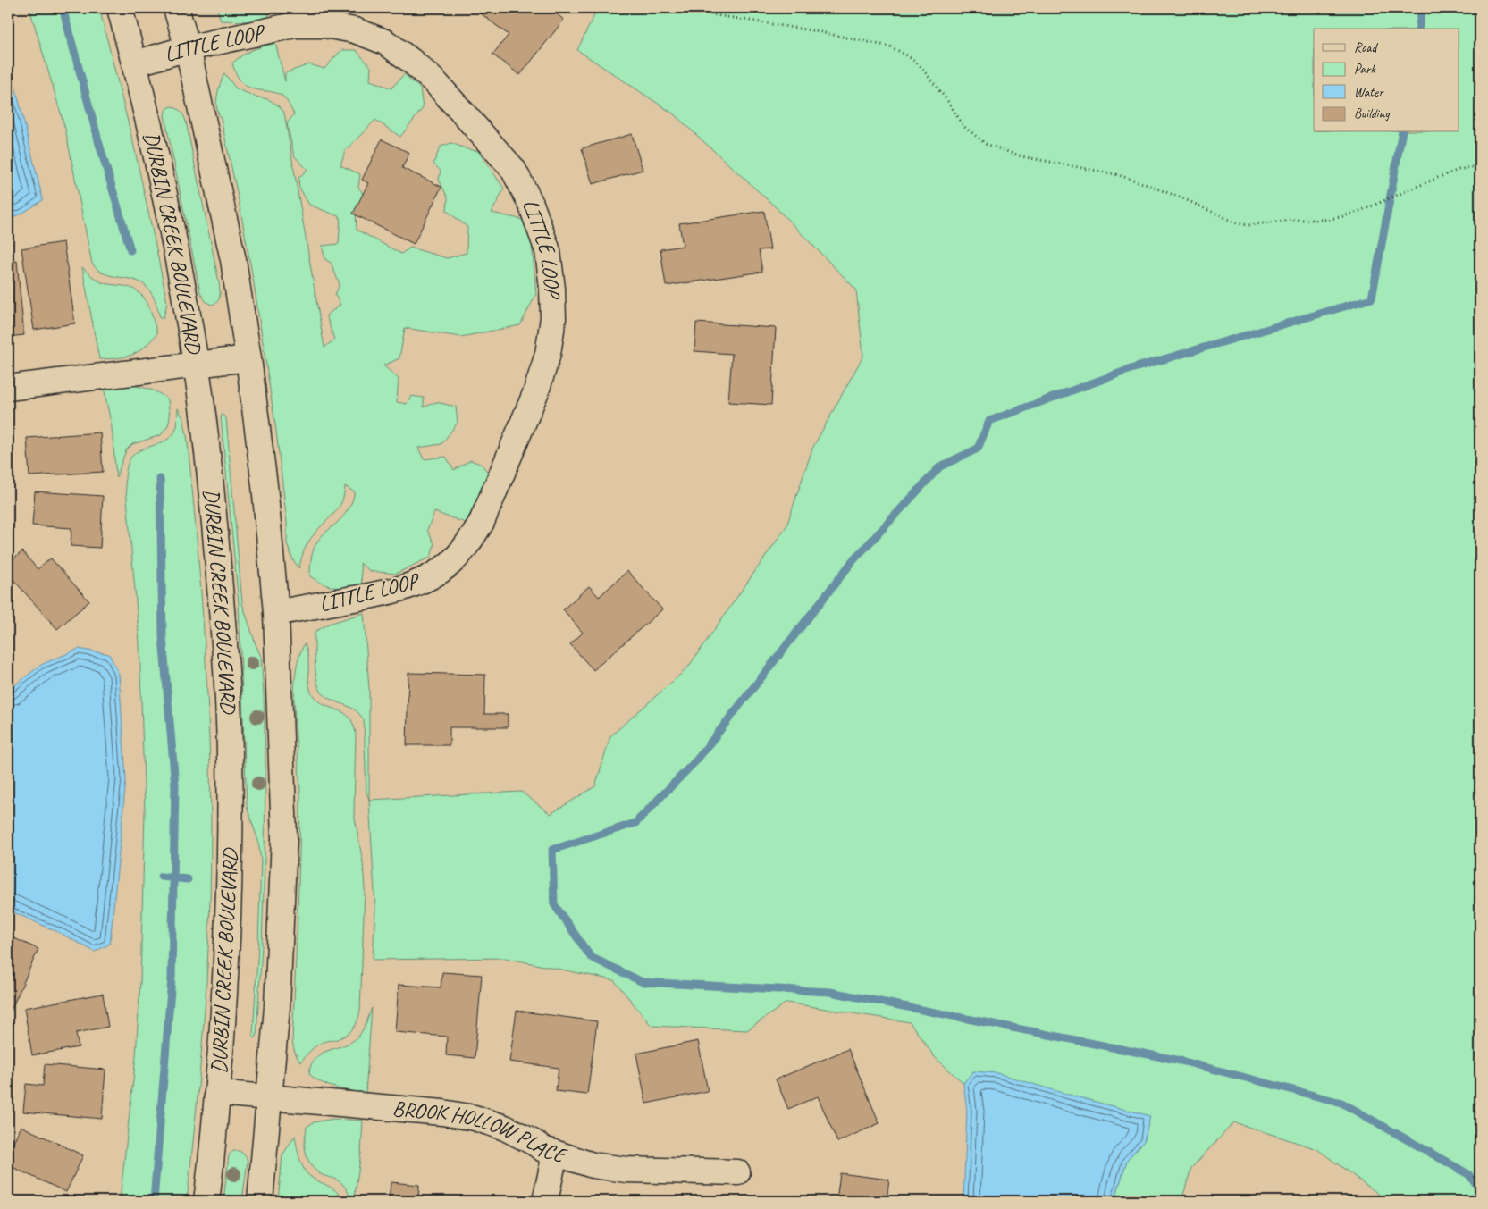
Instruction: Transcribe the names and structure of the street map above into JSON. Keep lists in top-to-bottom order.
{
  "streets": {
    "street": ["LITTLE LOOP", "DURBIN CREEK BOULEVARD", "BROOK HOLLOW PLACE"]
  },
  "crossings": [
    ["LITTLE LOOP", "DURBIN CREEK BOULEVARD"],
    ["DURBIN CREEK BOULEVARD", "BROOK HOLLOW PLACE"]
  ],
  "legend": [
    "Road",
    "Park",
    "Water",
    "Building"
  ]
}
